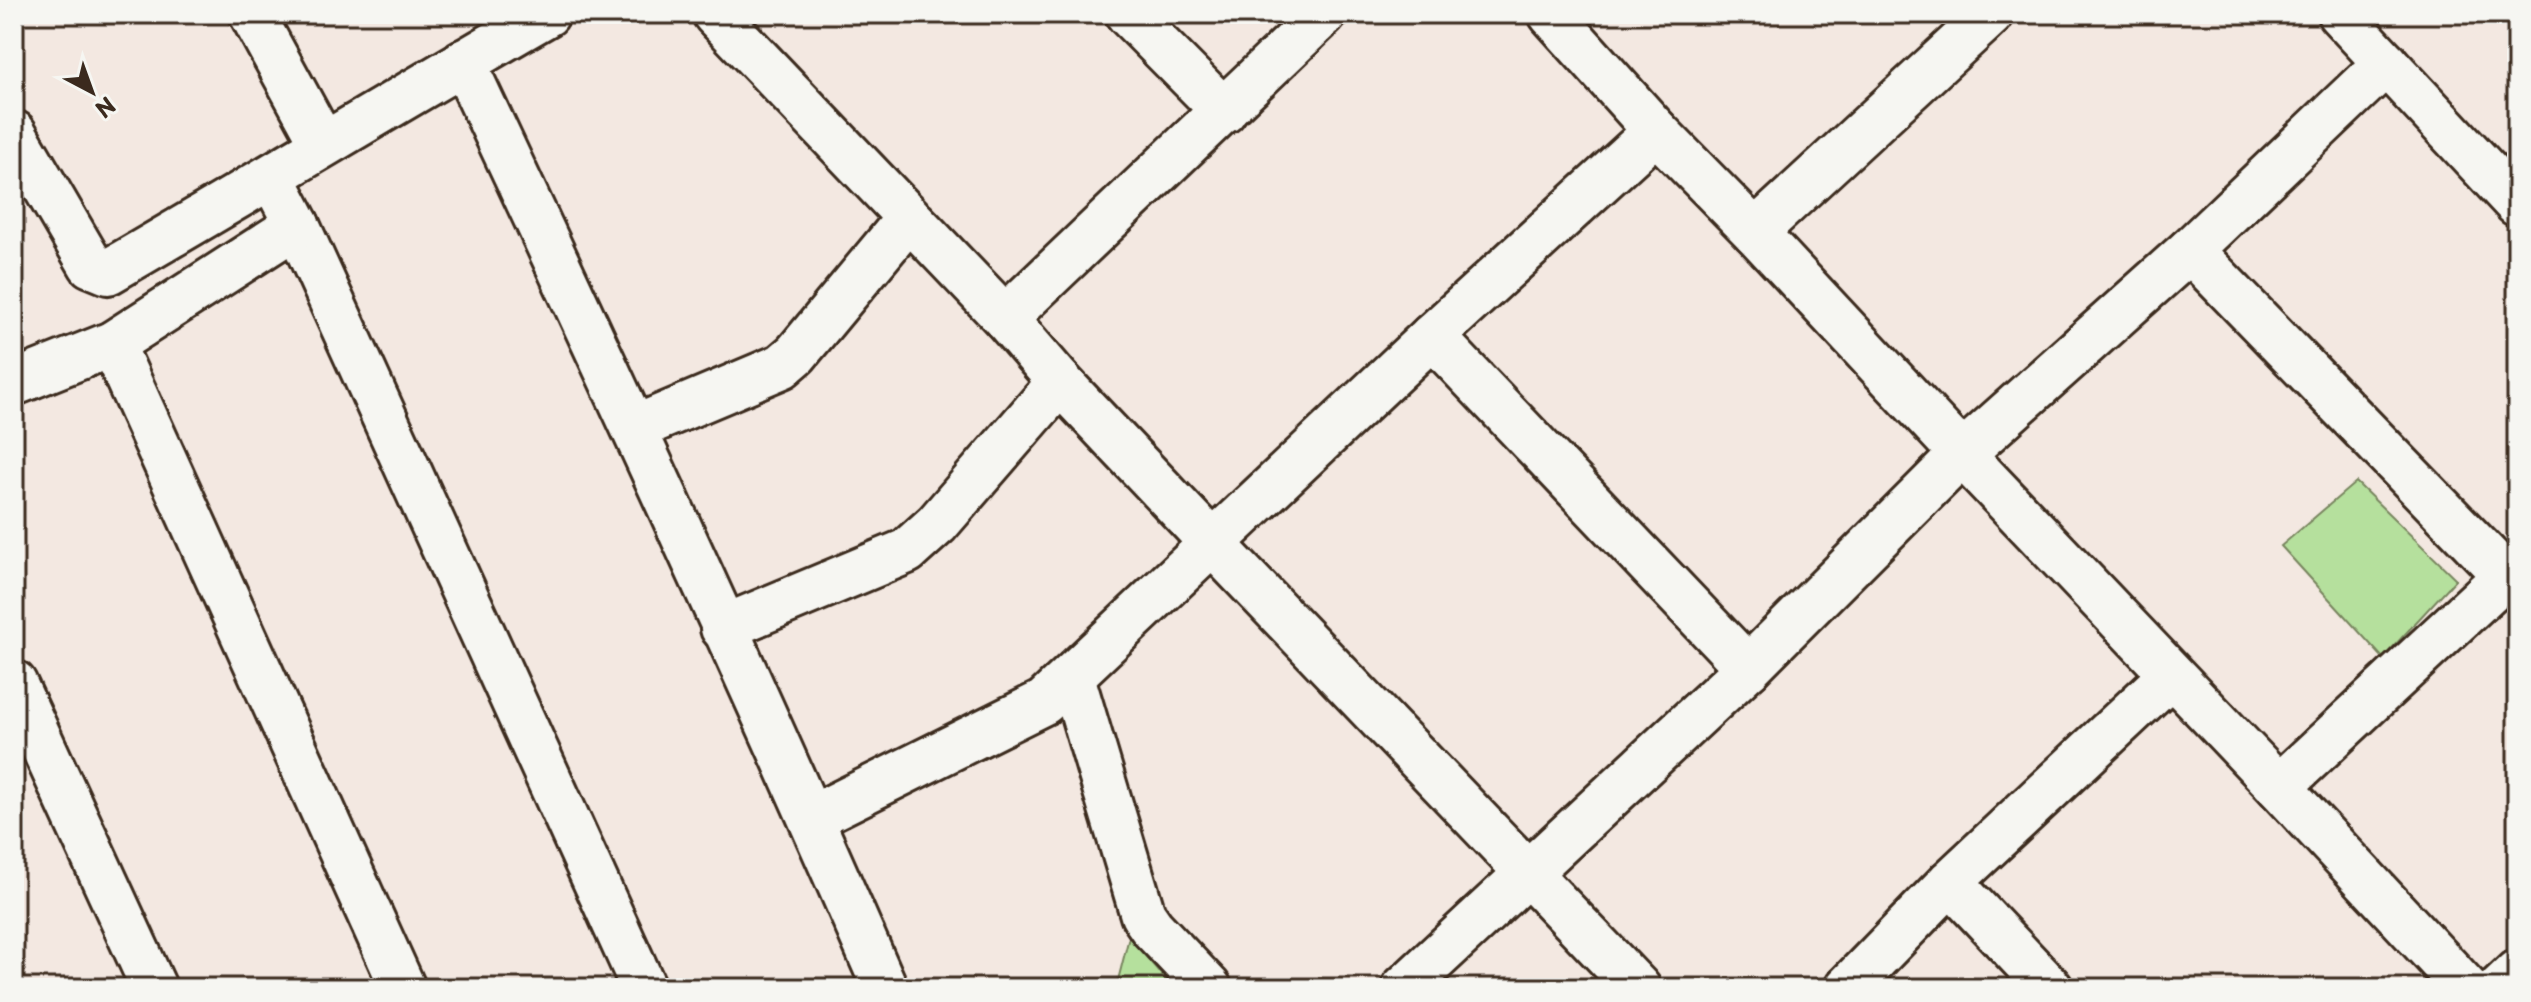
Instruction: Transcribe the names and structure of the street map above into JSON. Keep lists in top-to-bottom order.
{
  "north": "bottom right"
}
